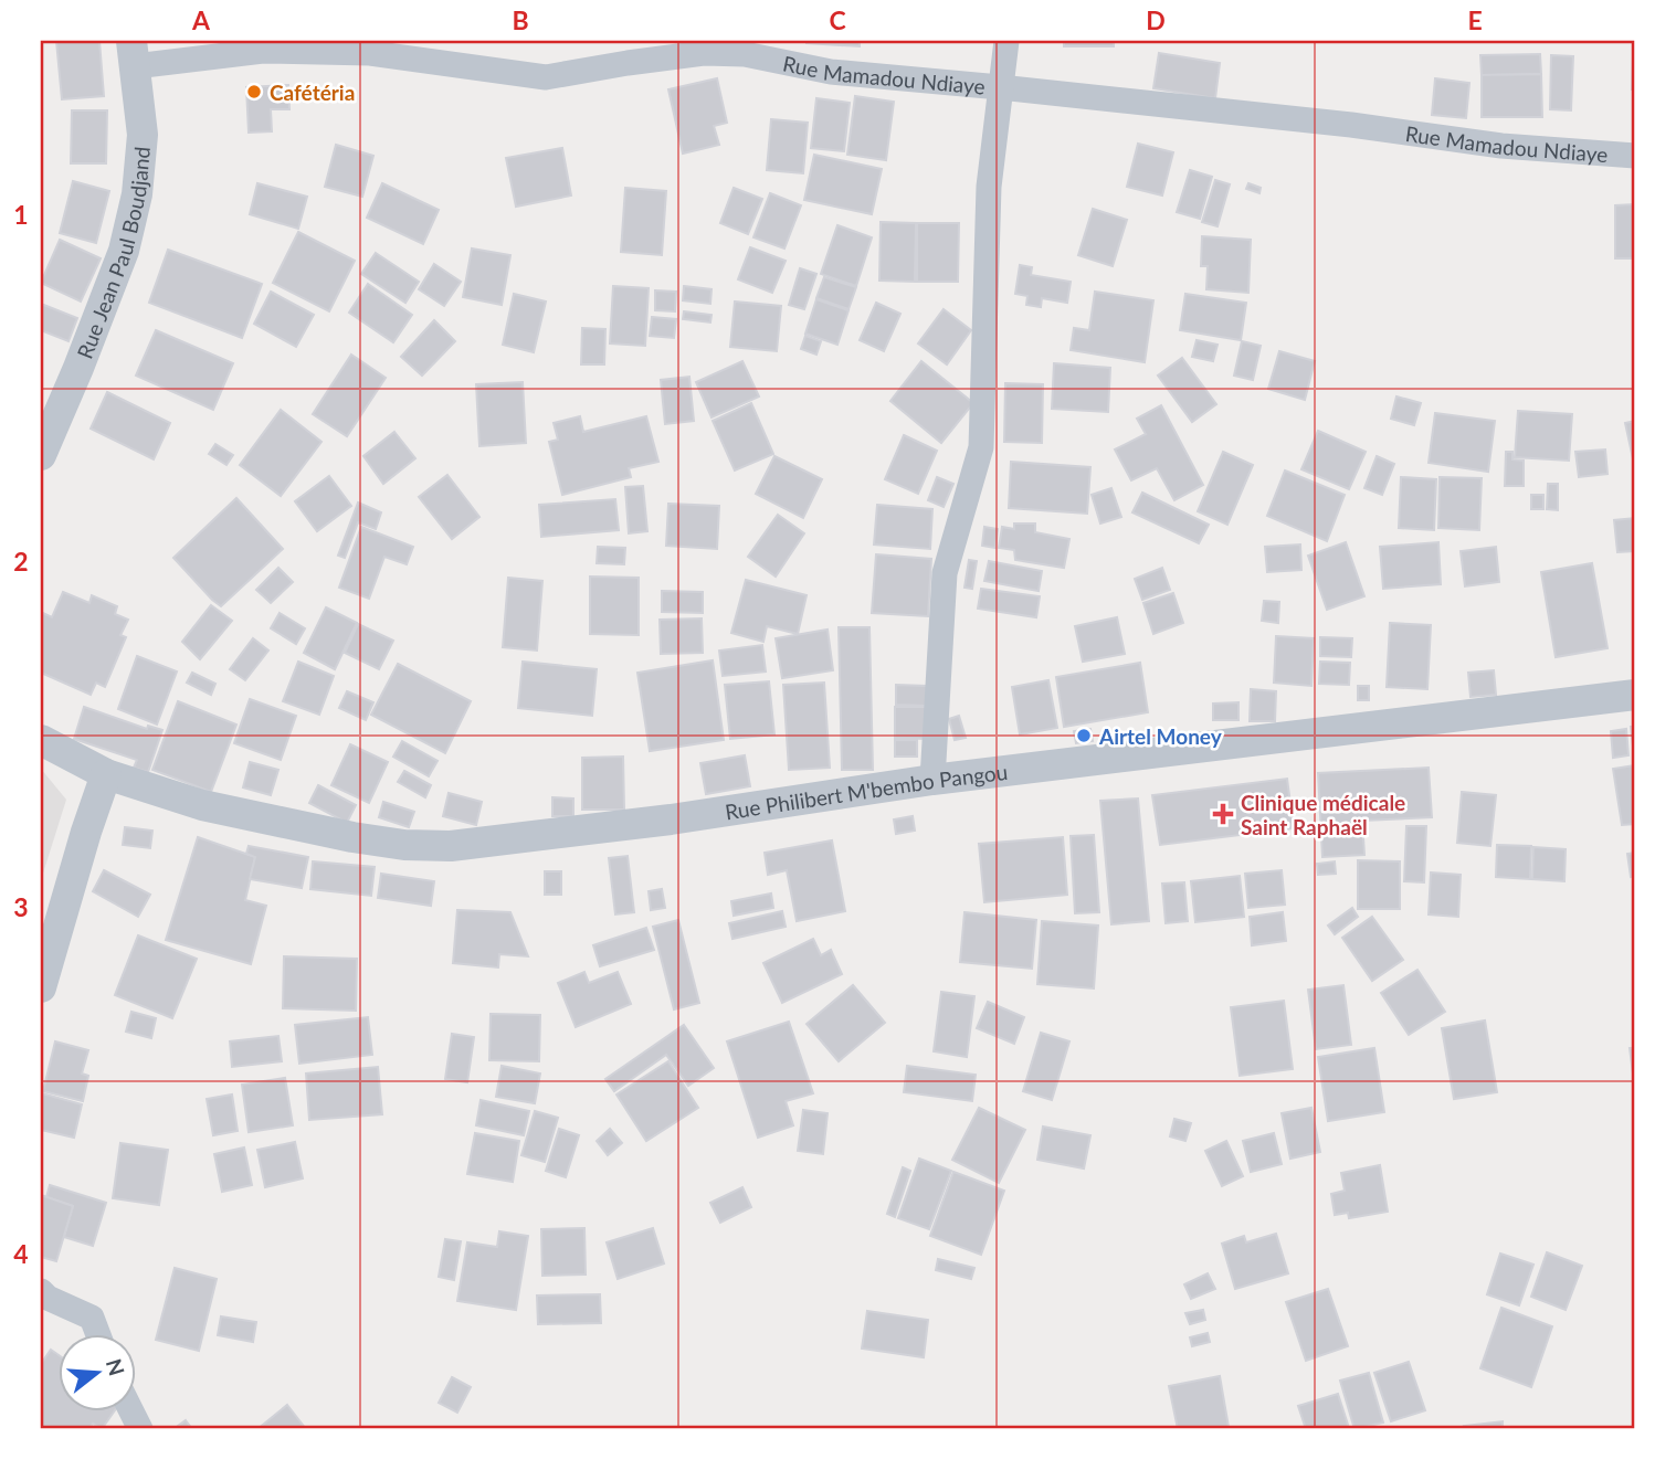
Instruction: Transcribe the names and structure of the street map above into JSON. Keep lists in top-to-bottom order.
{
  "streets": {
    "street": ["Rue Mamadou Ndiaye", "Rue Jean Paul Boudjand", "Rue Philibert M'bembo Pangou"]
  },
  "crossings": [
    ["Rue Mamadou Ndiaye", "Rue Jean Paul Boudjand"]
  ],
  "places": {
    "other": ["Cafétéria", "Airtel Money"],
    "health": ["Clinique médicale Saint Raphaël"]
  },
  "north": "right",
  "grid": {
    "columns": [
      "A",
      "B",
      "C",
      "D",
      "E"
    ],
    "rows": [
      "1",
      "2",
      "3",
      "4"
    ]
  }
}
